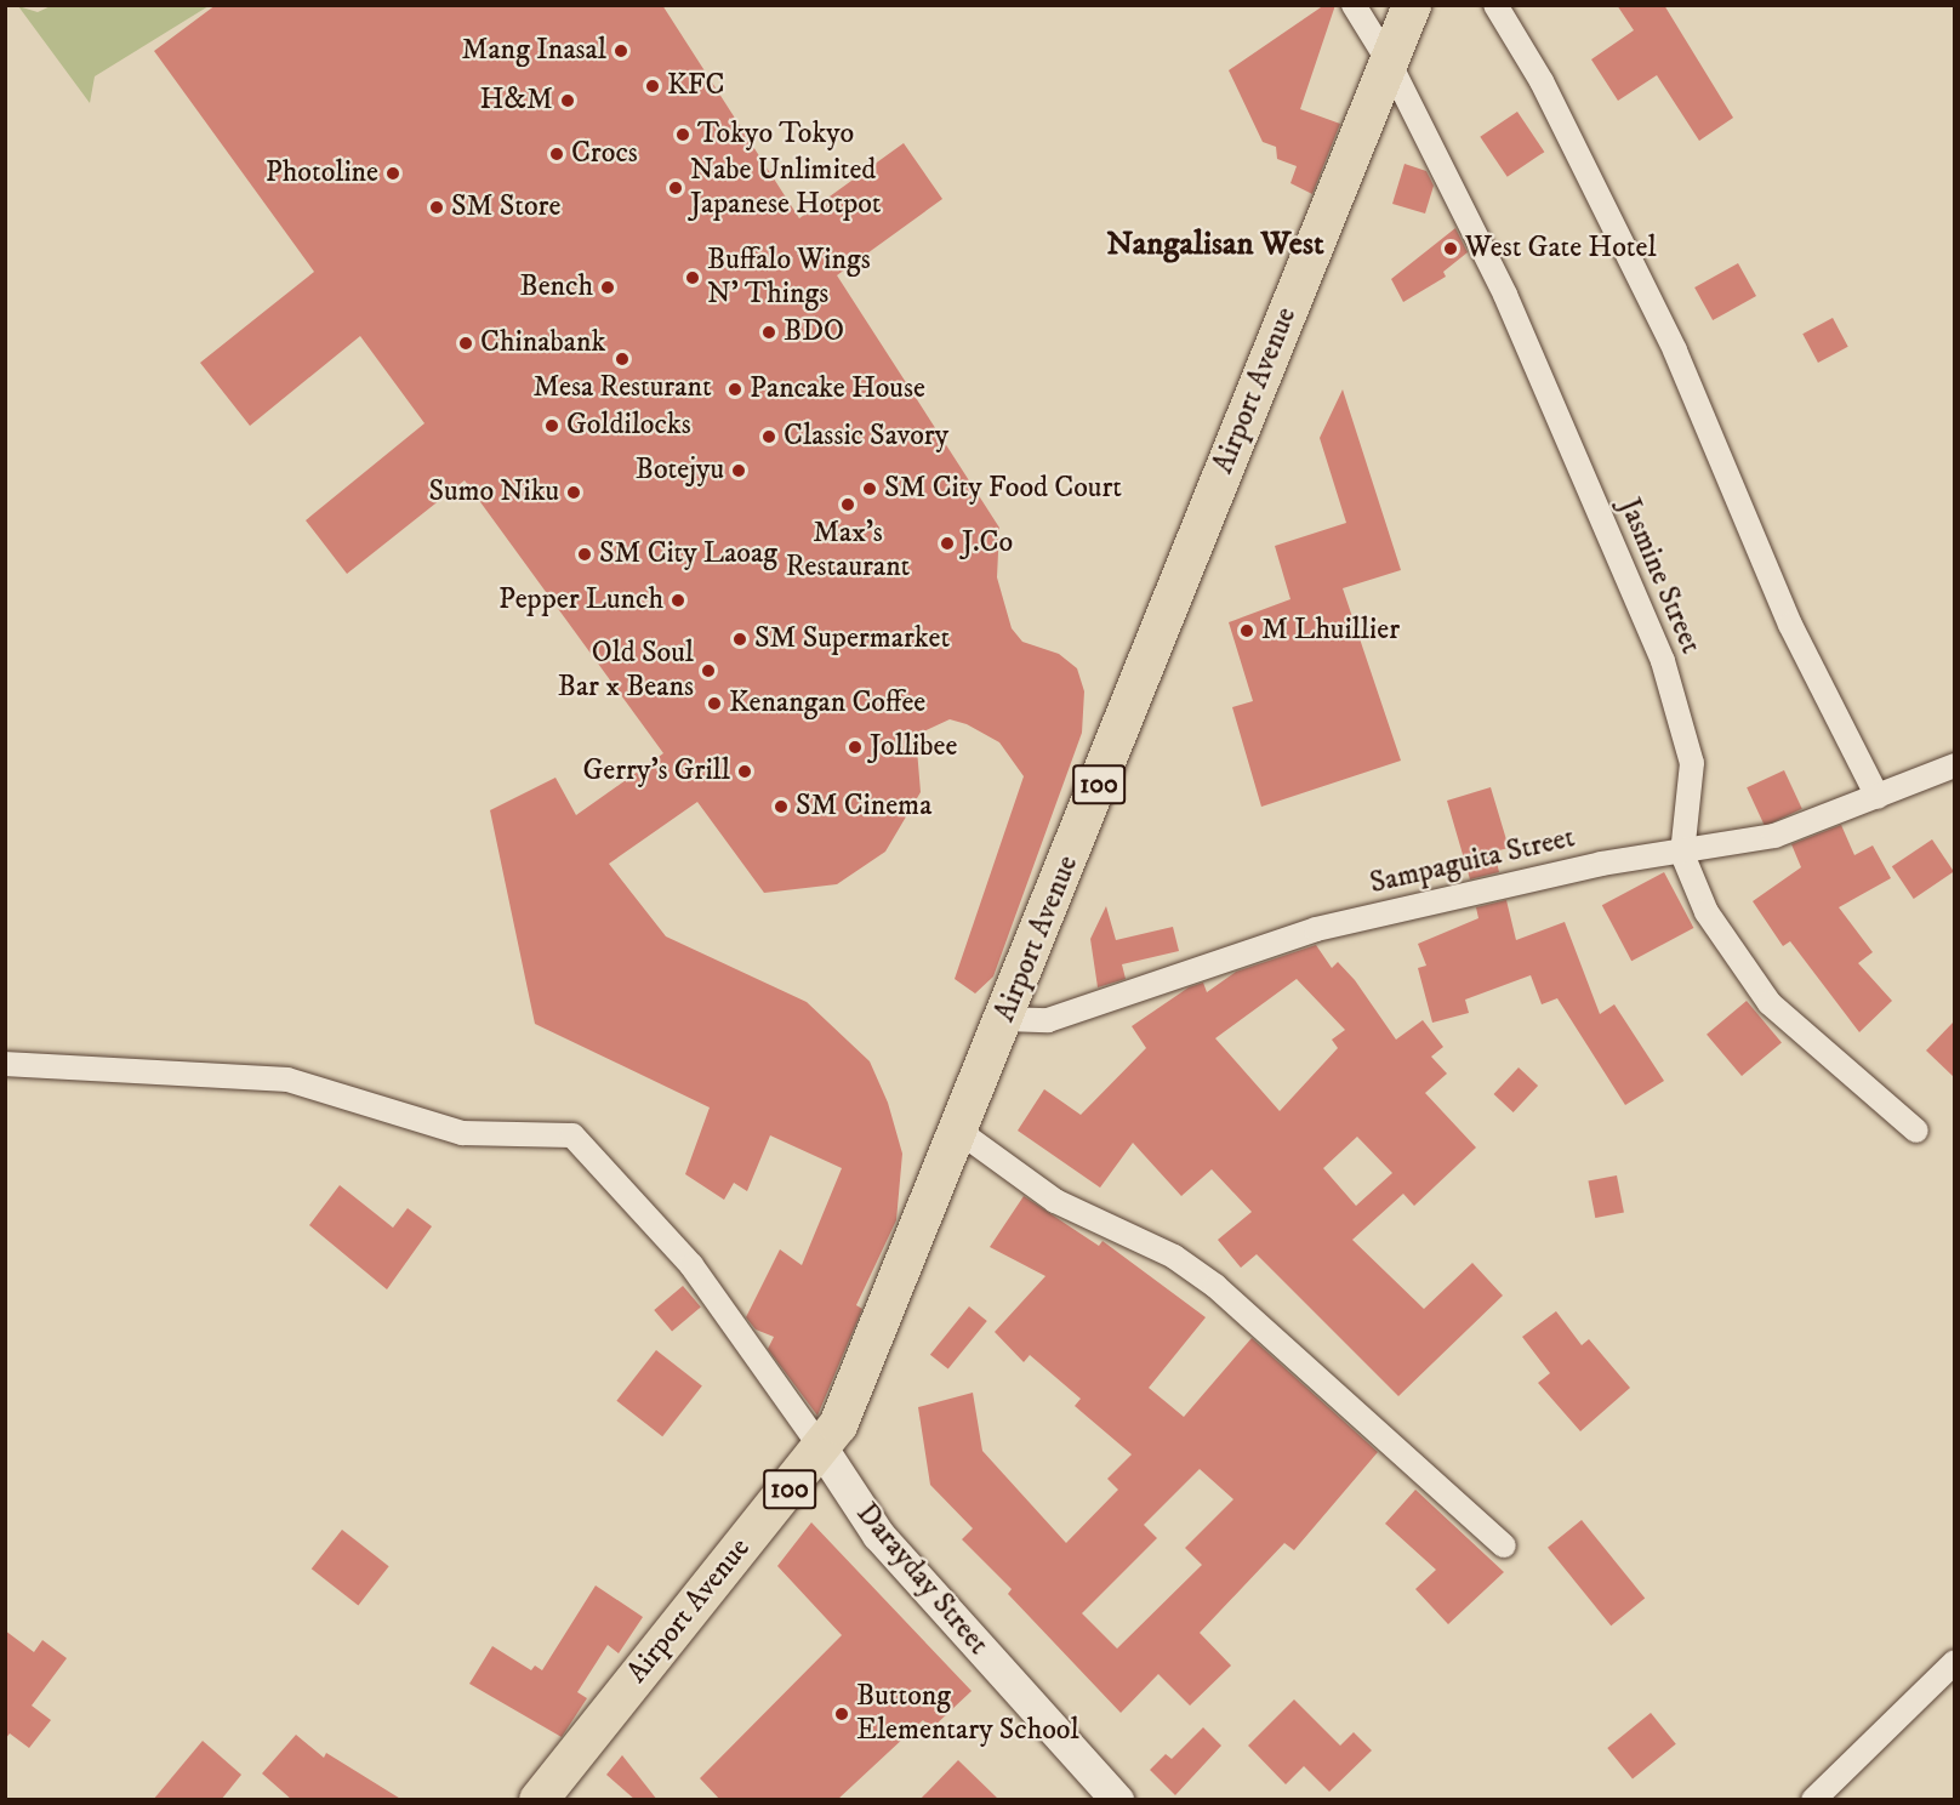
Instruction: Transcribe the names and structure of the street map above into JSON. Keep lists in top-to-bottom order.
{
  "streets": {
    "main road": ["Airport Avenue", "100"],
    "street": ["Jasmine Street", "Sampaguita Street", "Darayday Street"]
  },
  "crossings": [
    ["Airport Avenue", "Jasmine Street"],
    ["Airport Avenue", "Sampaguita Street"],
    ["Airport Avenue", "Darayday Street"],
    ["Jasmine Street", "Sampaguita Street"]
  ],
  "districts": ["Nangalisan West"],
  "places": [
    "Mang Inasal",
    "KFC",
    "H&M",
    "Tokyo Tokyo",
    "Crocs",
    "Photoline",
    "Nabe Unlimited Japanese Hotpot",
    "SM Store",
    "West Gate Hotel",
    "Buffalo Wings N' Things",
    "Bench",
    "BDO",
    "Chinabank",
    "Mesa Resturant",
    "Pancake House",
    "Goldilocks",
    "Classic Savory",
    "Botejyu",
    "SM City Food Court",
    "Sumo Niku",
    "Max's Restaurant",
    "J.Co",
    "SM City Laoag",
    "Pepper Lunch",
    "M Lhuillier",
    "SM Supermarket",
    "Old Soul Bar x Beans",
    "Kenangan Coffee",
    "Jollibee",
    "Gerry’s Grill",
    "SM Cinema",
    "Buttong Elementary School"
  ]
}
